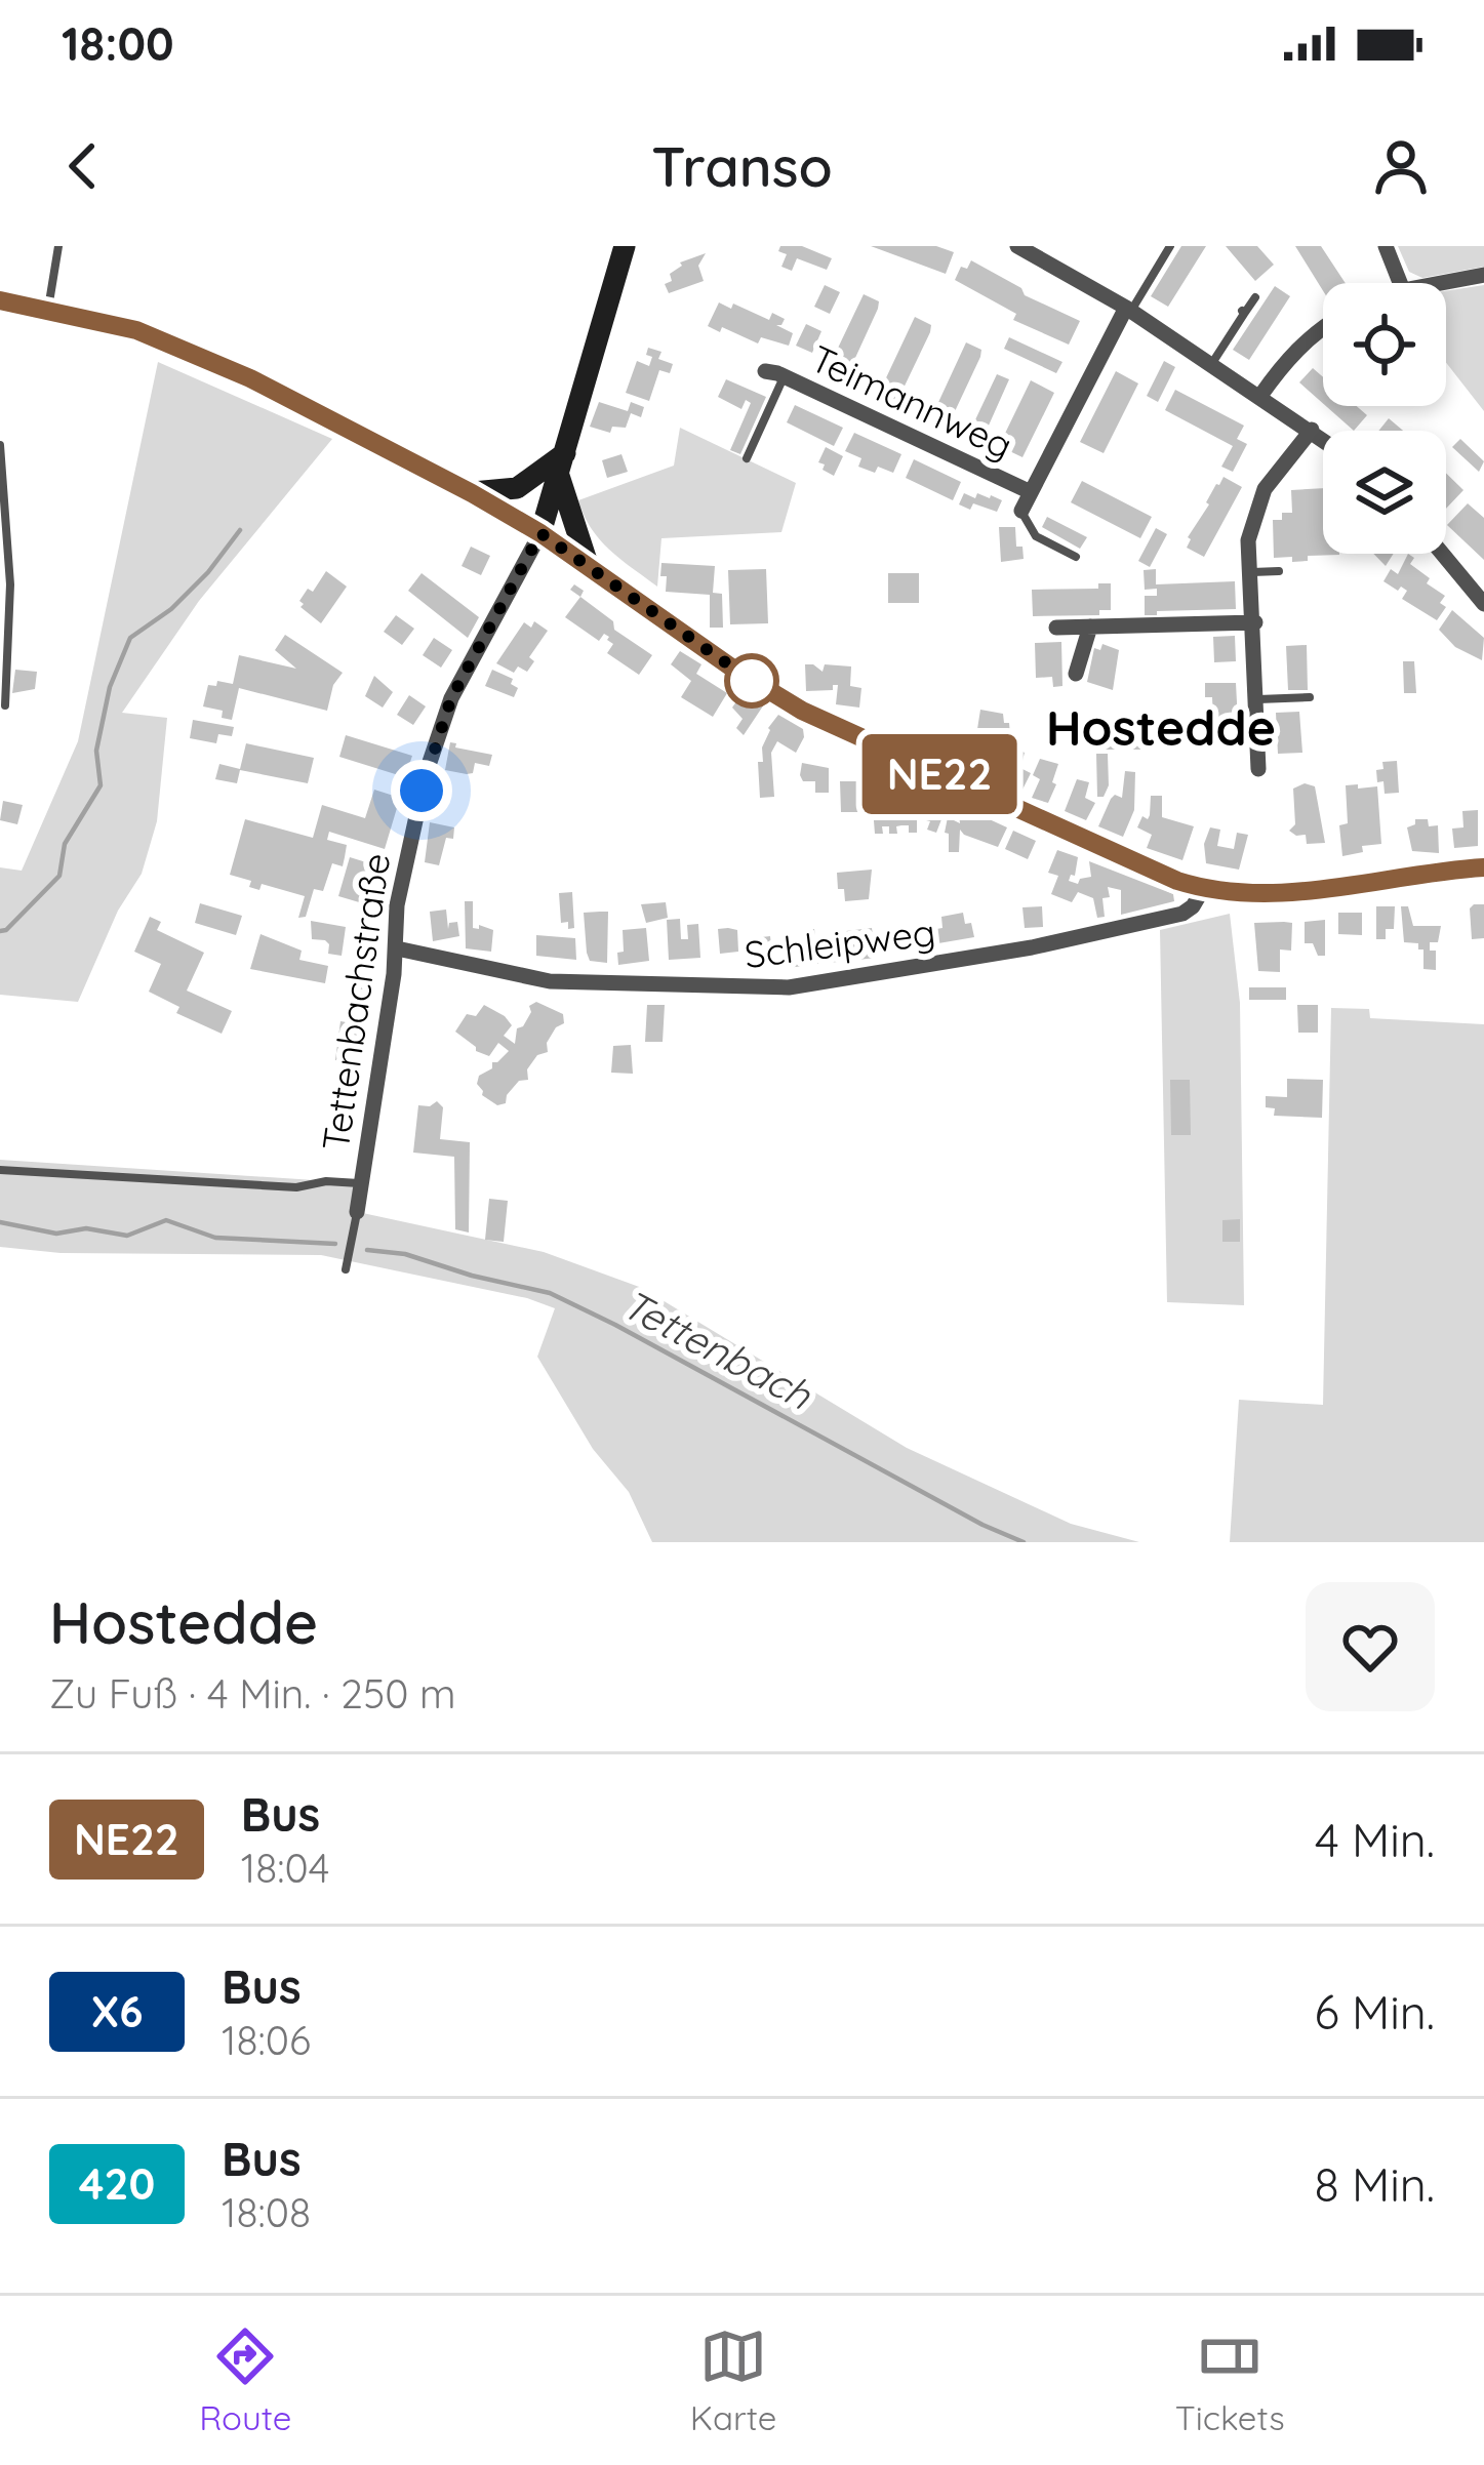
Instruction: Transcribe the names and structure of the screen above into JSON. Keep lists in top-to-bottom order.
{
  "streets": {
    "street": ["Teimannweg", "Schleipweg", "Tettenbachstraße"]
  },
  "crossings": [
    ["Schleipweg", "Tettenbachstraße"]
  ],
  "districts": ["Hostedde"],
  "water": ["Tettenbach"],
  "lines": ["bus line NE22"],
  "page": {
    "status": "18:00",
    "header": "Transo",
    "on_map": "NE22",
    "heading": ["Hostedde", "Zu Fuß · 4 Min. · 250 m"],
    "list": [
      {
        "mark": "NE22",
        "name": "Bus",
        "note": "18:04",
        "value": "4 Min."
      },
      {
        "mark": "X6",
        "name": "Bus",
        "note": "18:06",
        "value": "6 Min."
      },
      {
        "mark": "420",
        "name": "Bus",
        "note": "18:08",
        "value": "8 Min."
      }
    ],
    "tabs": ["Route", "Karte", "Tickets"]
  }
}
